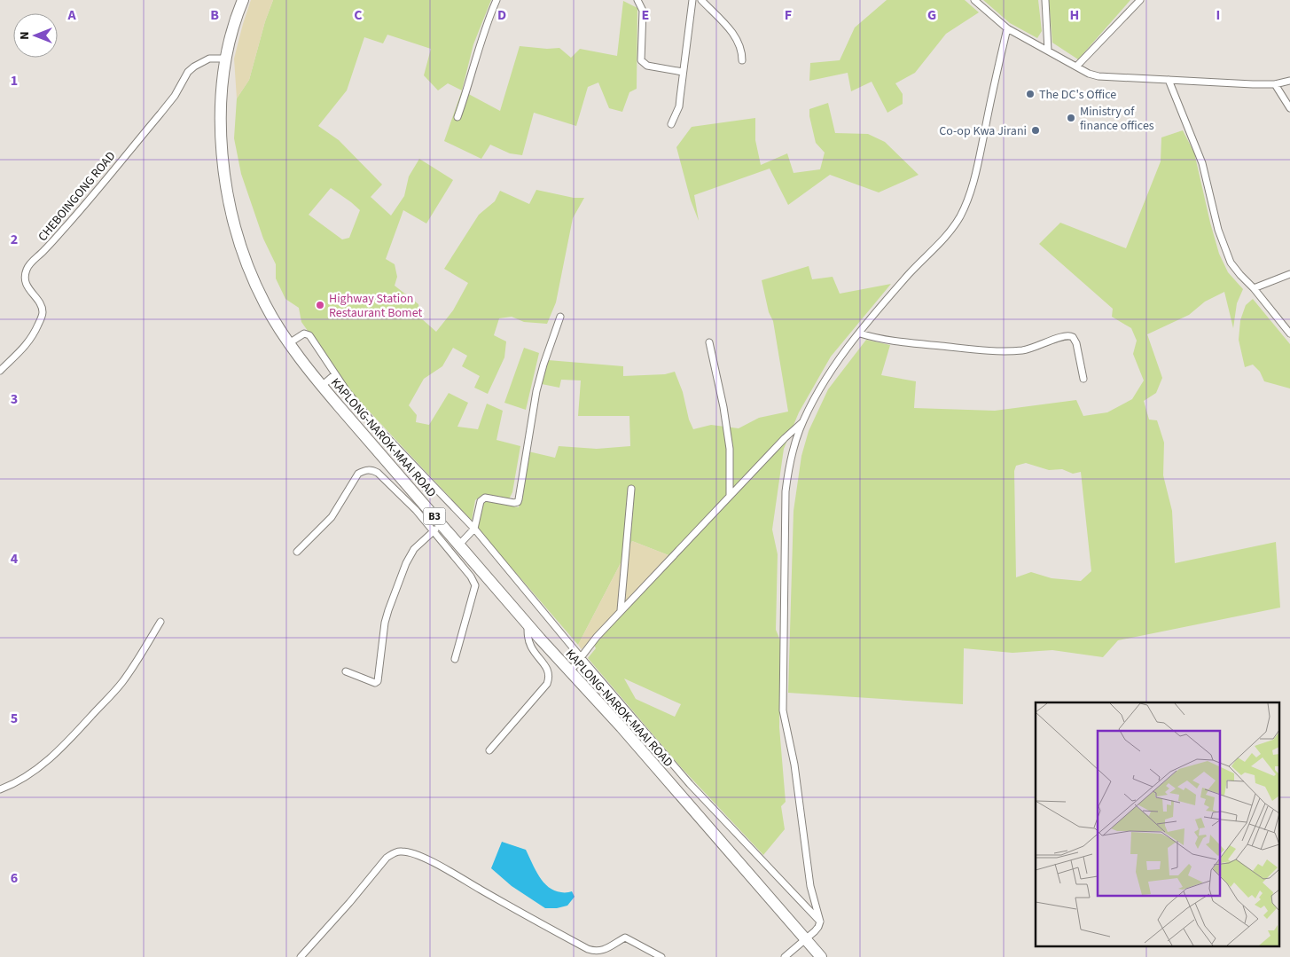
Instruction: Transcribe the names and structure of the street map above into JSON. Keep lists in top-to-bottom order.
{
  "streets": {
    "highway": ["KAPLONG-NAROK-MAAI ROAD", "B3"],
    "street": ["CHEBOINGONG ROAD"]
  },
  "crossings": [
    ["CHEBOINGONG ROAD", "KAPLONG-NAROK-MAAI ROAD"]
  ],
  "places": [
    "The DC's Office",
    "Ministry of finance offices",
    "Co-op Kwa Jirani",
    "Highway Station Restaurant Bomet"
  ],
  "north": "left",
  "grid": {
    "columns": [
      "A",
      "B",
      "C",
      "D",
      "E",
      "F",
      "G",
      "H",
      "I"
    ],
    "rows": [
      "1",
      "2",
      "3",
      "4",
      "5",
      "6"
    ]
  }
}
